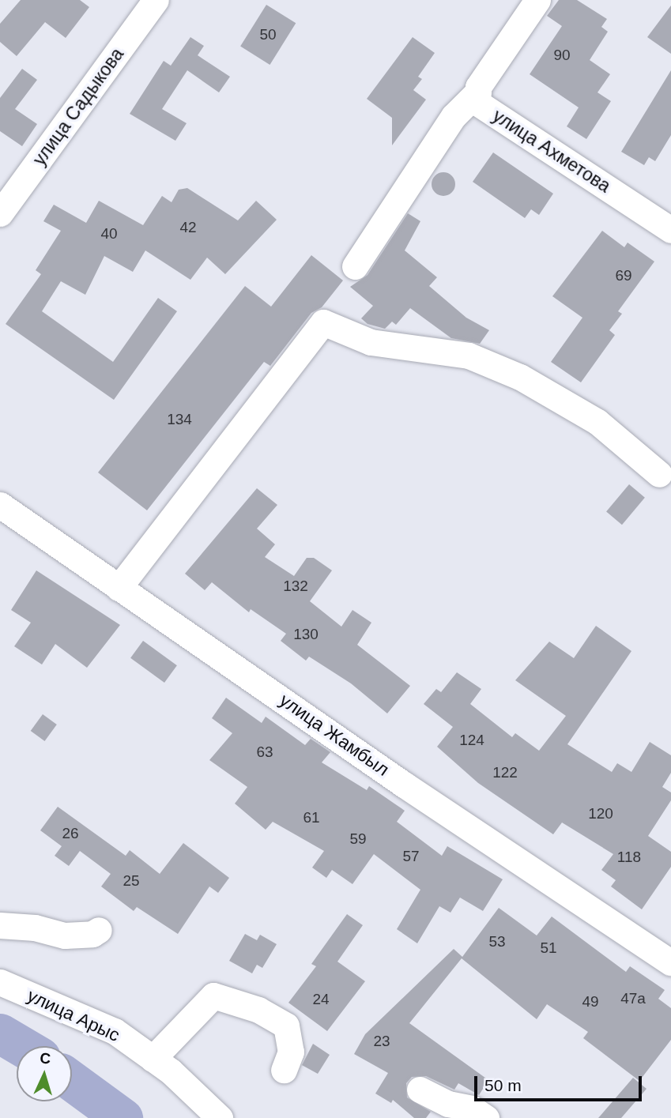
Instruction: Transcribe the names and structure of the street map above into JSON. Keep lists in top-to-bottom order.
{
  "streets": {
    "street": [
      "улица Садыкова",
      "улица Ахметова",
      "улица Жамбыл",
      "улица Арыс"
    ]
  },
  "house_numbers": [
    "50",
    "90",
    "42",
    "40",
    "69",
    "134",
    "132",
    "130",
    "124",
    "63",
    "122",
    "120",
    "61",
    "26",
    "59",
    "57",
    "118",
    "25",
    "53",
    "51",
    "47а",
    "24",
    "49",
    "23"
  ],
  "scale_bar": "50 m",
  "north": "top"
}
